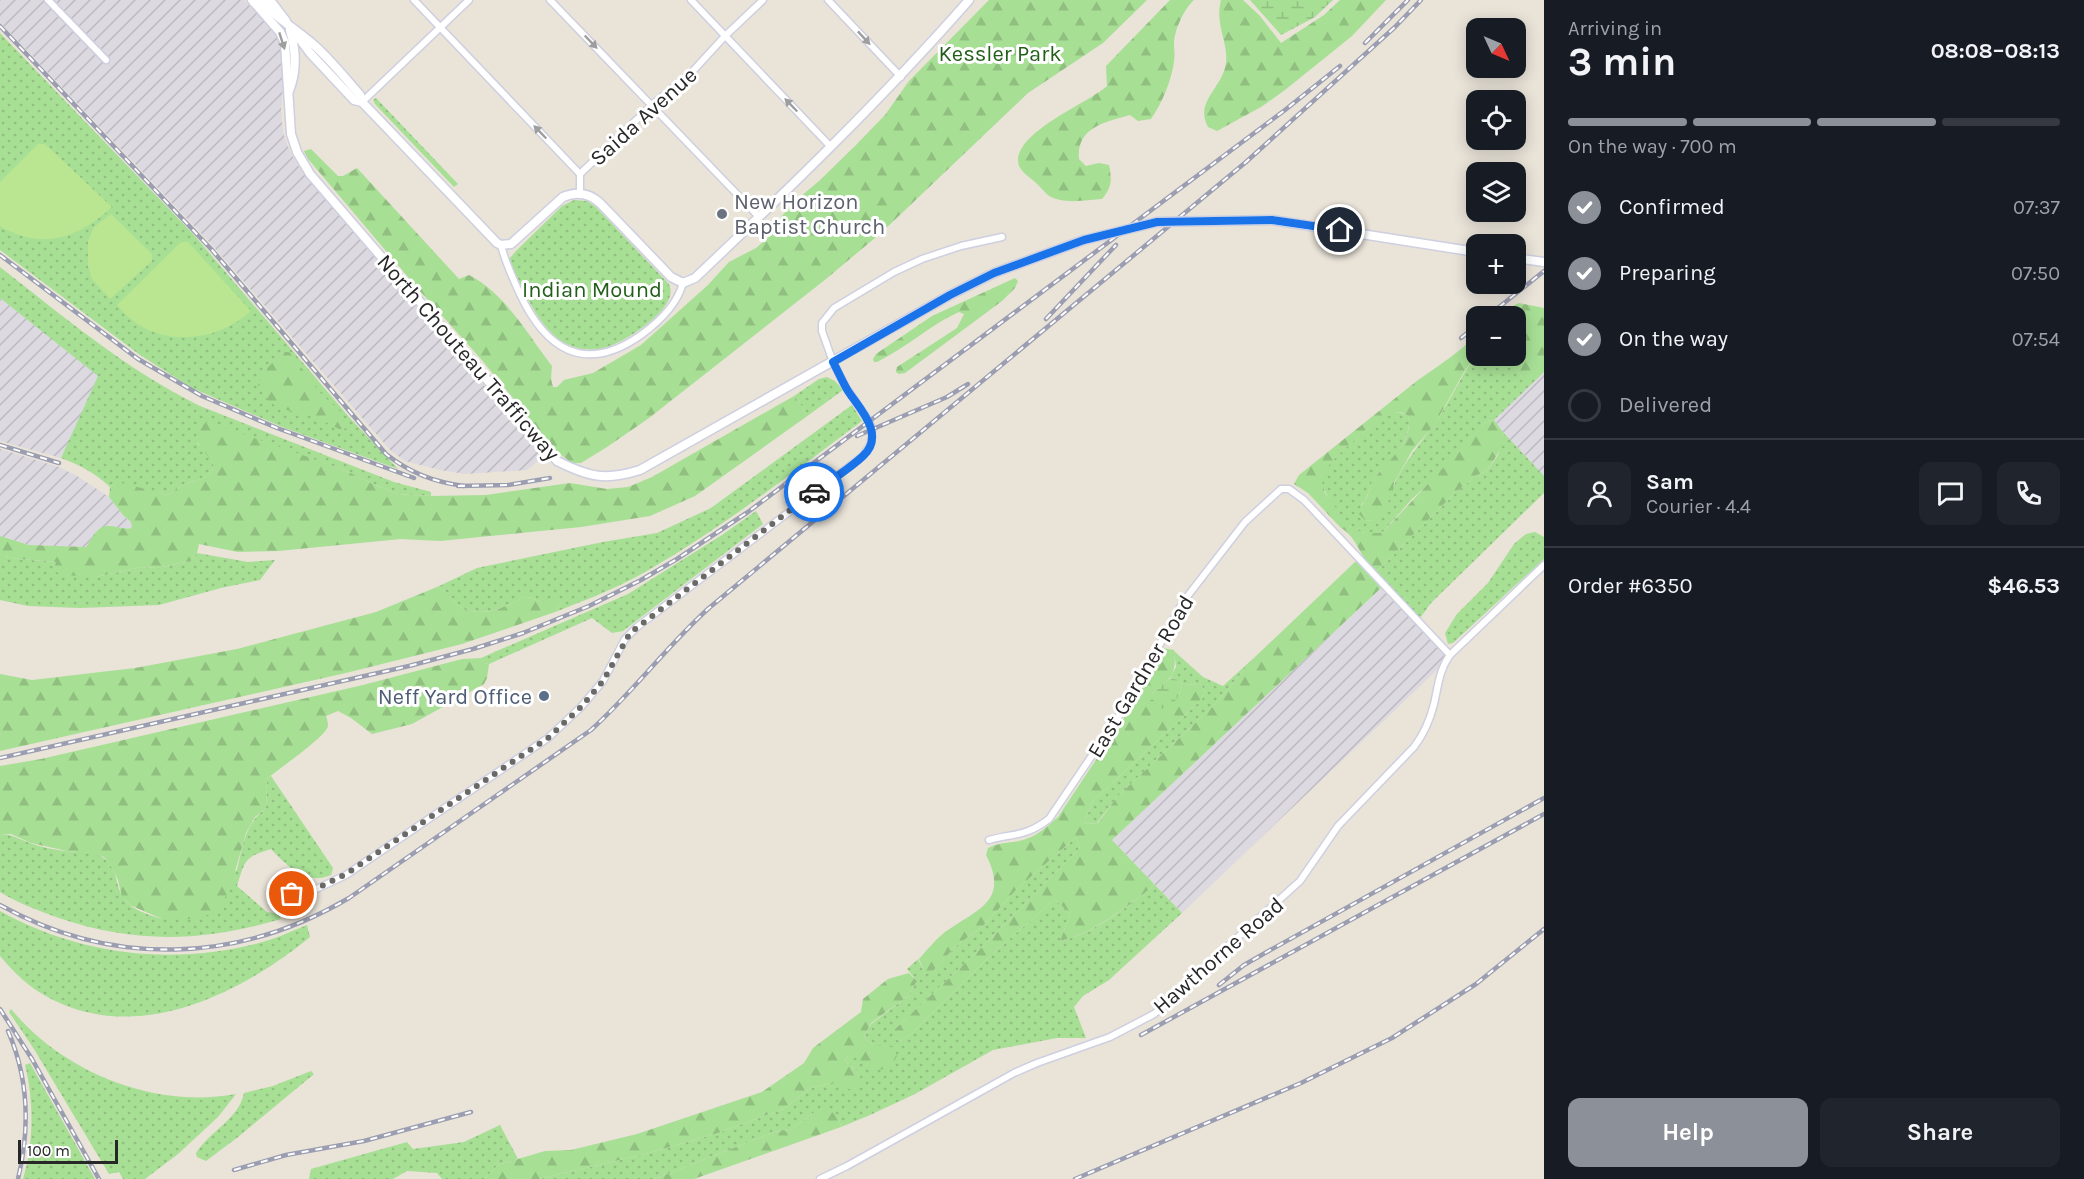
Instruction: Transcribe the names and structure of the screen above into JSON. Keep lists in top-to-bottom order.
{
  "streets": {
    "main road": ["Saida Avenue", "North Chouteau Trafficway"],
    "street": ["East Gardner Road", "Hawthorne Road"]
  },
  "crossings": [
    ["East Gardner Road", "Hawthorne Road"]
  ],
  "parks": ["Kessler Park", "Indian Mound"],
  "places": ["New Horizon Baptist Church", "Neff Yard Office"],
  "scale_bar": "100 m",
  "north": "bottom right",
  "page": {
    "heading": ["3 min", "Arriving in", "08:08–08:13"],
    "panel": [
      "Sam",
      "Courier · 4.4",
      "Order #6350",
      "$46.53"
    ],
    "map_buttons": ["+", "−"],
    "bar": "On the way · 700 m",
    "list": [
      ["Confirmed", "07:37"],
      ["Preparing", "07:50"],
      ["On the way", "07:54"],
      "Delivered"
    ],
    "buttons": ["Help", "Share"],
    "scale": "100 m"
  }
}
